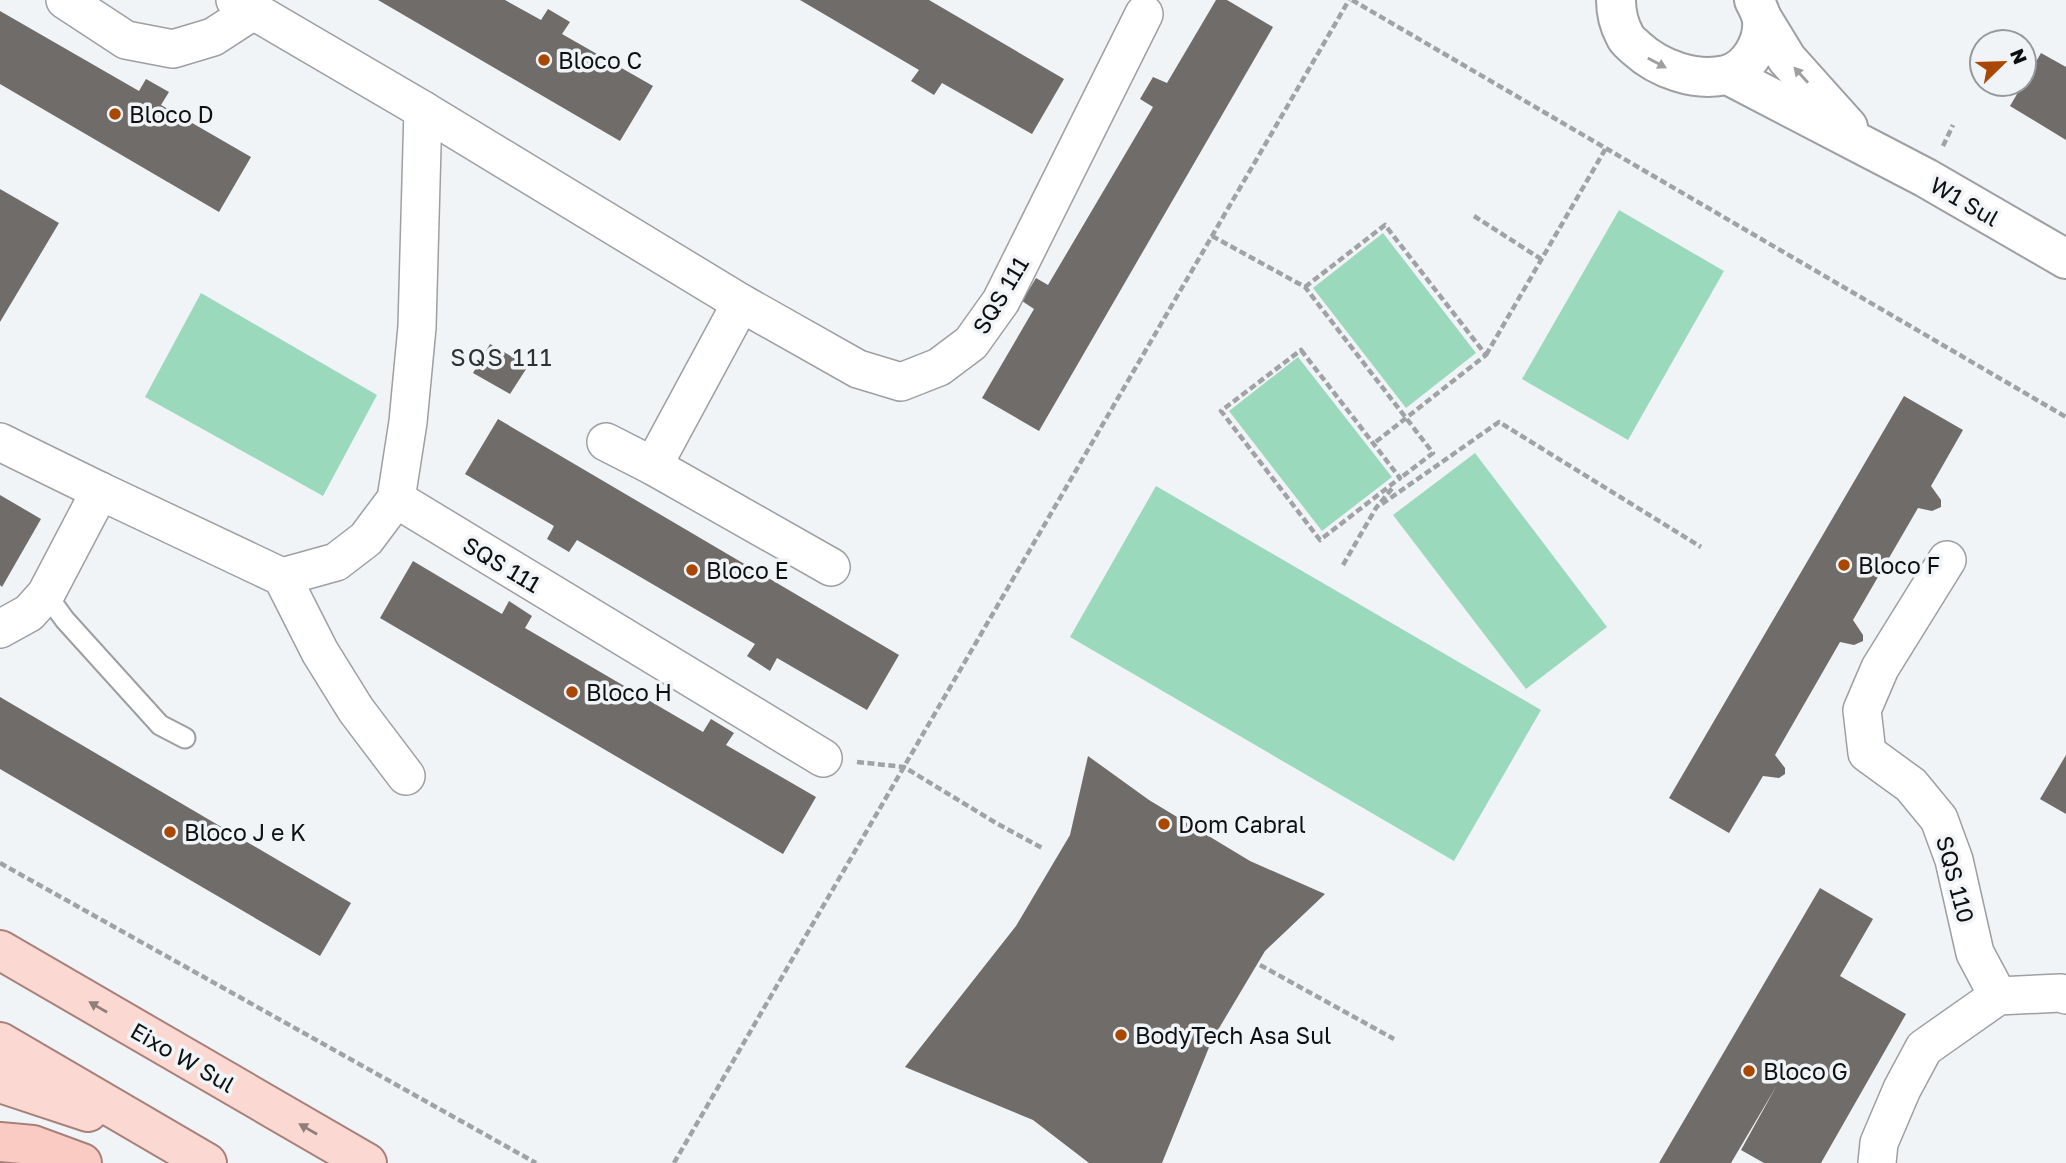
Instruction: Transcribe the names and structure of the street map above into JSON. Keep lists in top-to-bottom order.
{
  "streets": {
    "main road": ["Eixo W Sul"],
    "street": ["W1 Sul", "SQS 111", "SQS 110"]
  },
  "districts": ["SQS 111"],
  "places": [
    "Bloco C",
    "Bloco D",
    "Bloco F",
    "Bloco E",
    "Bloco H",
    "Dom Cabral",
    "Bloco J e K",
    "BodyTech Asa Sul",
    "Bloco G"
  ],
  "north": "top right"
}
